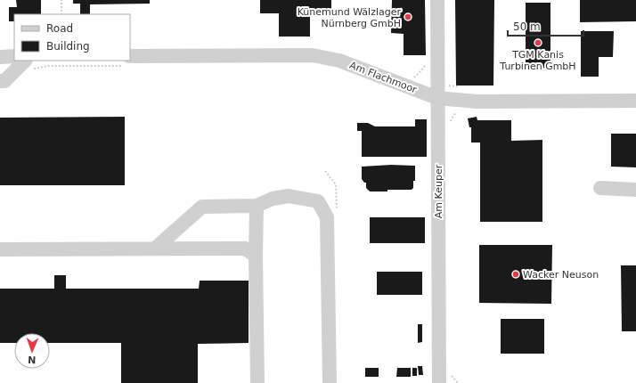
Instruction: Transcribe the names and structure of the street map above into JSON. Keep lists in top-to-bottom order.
{
  "streets": {
    "street": ["Am Flachmoor", "Am Keuper"]
  },
  "crossings": [
    ["Am Flachmoor", "Am Keuper"]
  ],
  "places": ["Künemund Wälzlager Nürnberg GmbH", "TGM Kanis Turbinen GmbH", "Wacker Neuson"],
  "legend": ["Road", "Building"],
  "scale_bar": "50 m",
  "north": "bottom"
}
